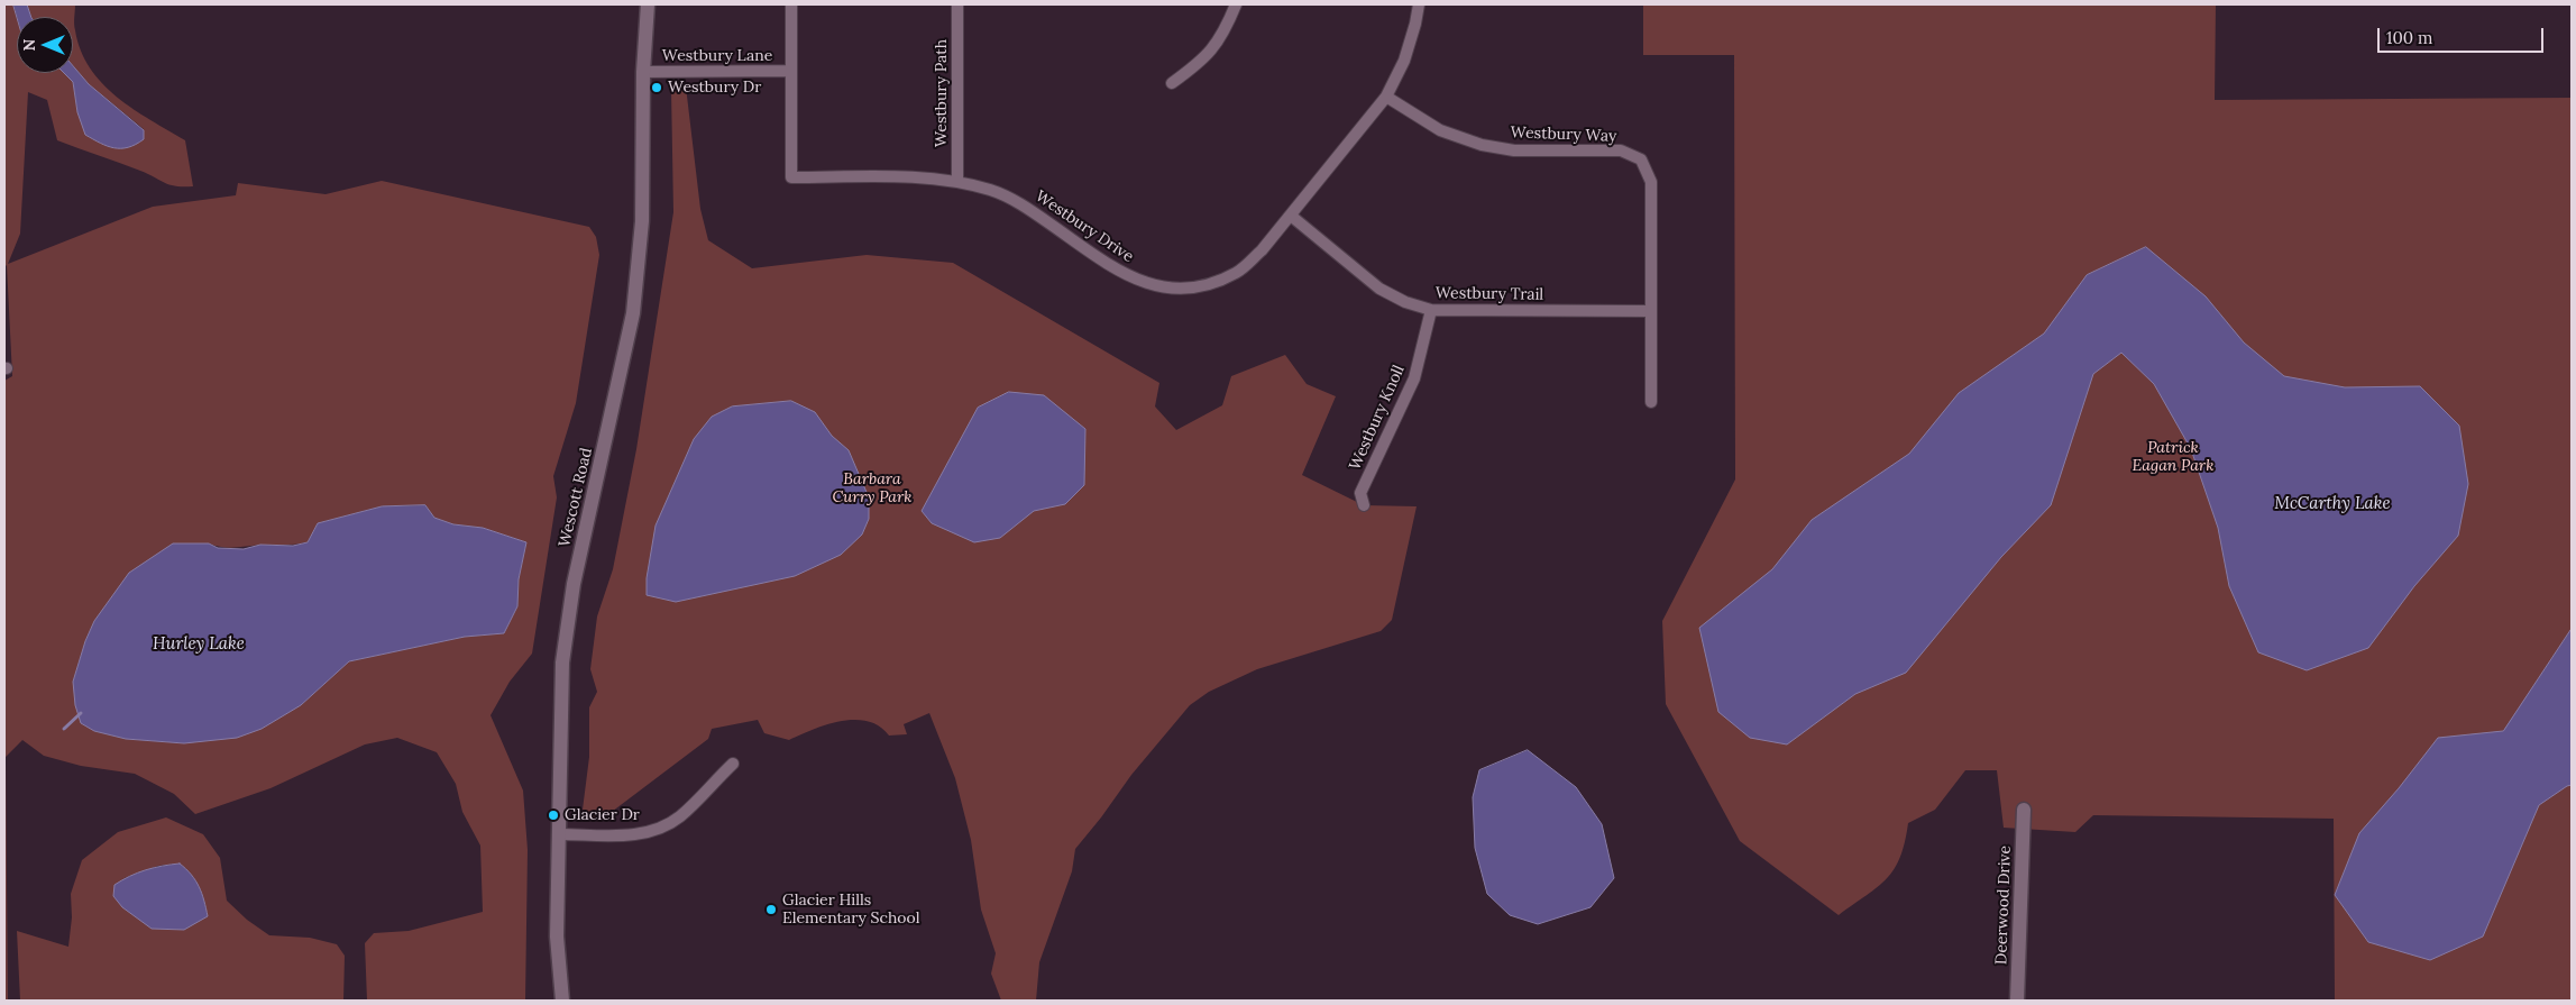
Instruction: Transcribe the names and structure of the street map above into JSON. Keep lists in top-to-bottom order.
{
  "streets": {
    "street": [
      "Westbury Lane",
      "Westbury Path",
      "Westbury Way",
      "Westbury Drive",
      "Westbury Trail",
      "Westbury Knoll",
      "Wescott Road",
      "Deerwood Drive"
    ]
  },
  "crossings": [
    ["Westbury Lane", "Westbury Drive"],
    ["Westbury Lane", "Wescott Road"],
    ["Westbury Path", "Westbury Drive"],
    ["Westbury Way", "Westbury Drive"],
    ["Westbury Way", "Westbury Trail"],
    ["Westbury Drive", "Westbury Trail"],
    ["Westbury Trail", "Westbury Knoll"]
  ],
  "water": ["McCarthy Lake", "Hurley Lake"],
  "parks": ["Patrick Eagan Park", "Barbara Curry Park"],
  "places": ["Westbury Dr", "Glacier Dr", "Glacier Hills Elementary School"],
  "scale_bar": "100 m",
  "north": "left"
}
